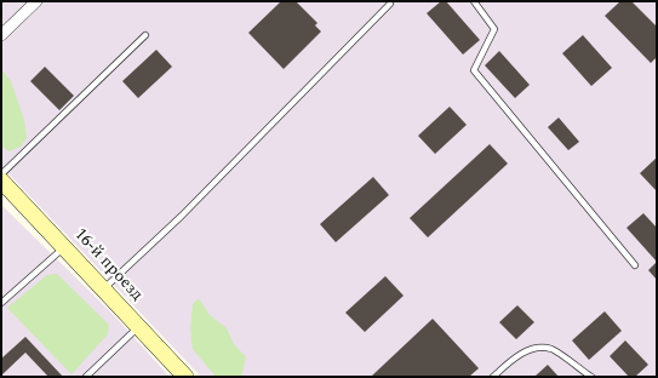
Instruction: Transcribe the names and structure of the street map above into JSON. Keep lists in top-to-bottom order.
{
  "streets": {
    "street": ["16-й проезд"]
  }
}
